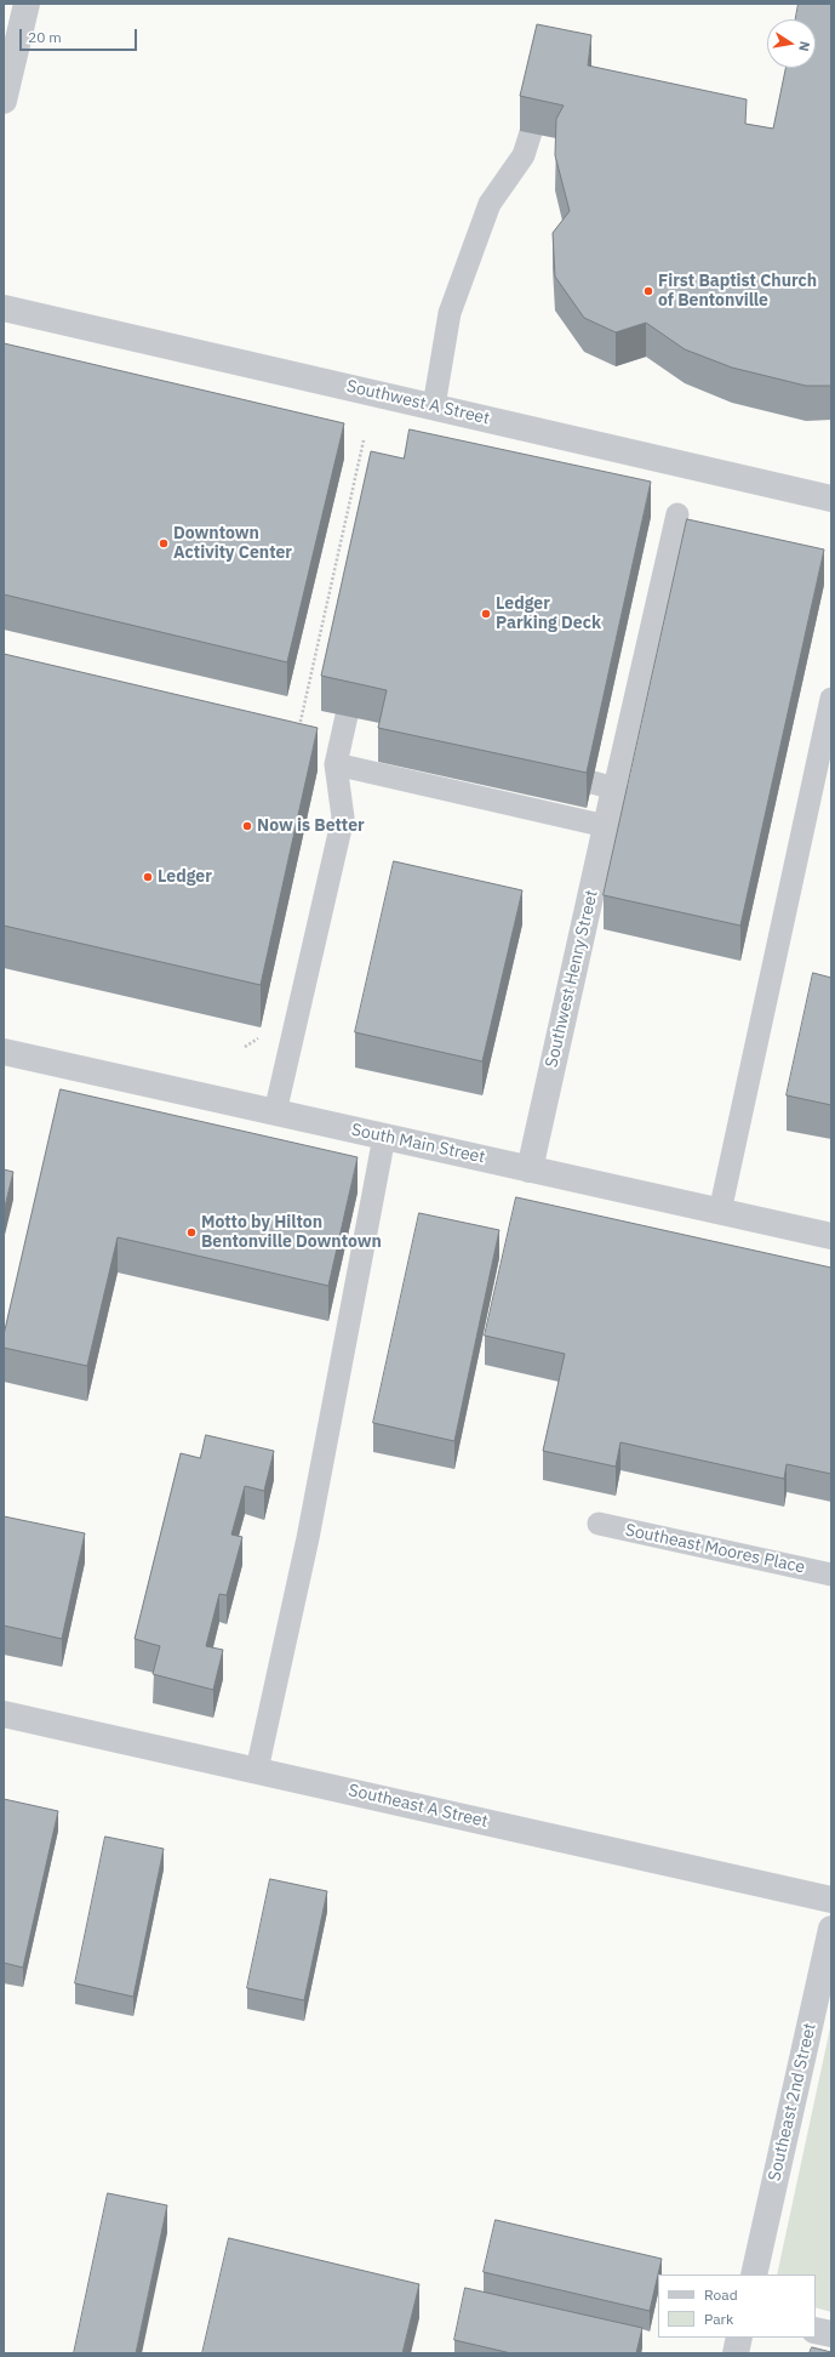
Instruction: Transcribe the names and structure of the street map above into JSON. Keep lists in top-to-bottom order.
{
  "streets": {
    "street": [
      "Southwest A Street",
      "Southwest Henry Street",
      "South Main Street",
      "Southeast A Street",
      "Southeast 2nd Street"
    ],
    "lane": ["Southeast Moores Place"]
  },
  "crossings": [
    ["Southwest Henry Street", "South Main Street"]
  ],
  "places": [
    "First Baptist Church of Bentonville",
    "Downtown Activity Center",
    "Ledger Parking Deck",
    "Now is Better",
    "Ledger",
    "Motto by Hilton Bentonville Downtown"
  ],
  "legend": ["Road", "Park"],
  "scale_bar": "20 m",
  "north": "right"
}
